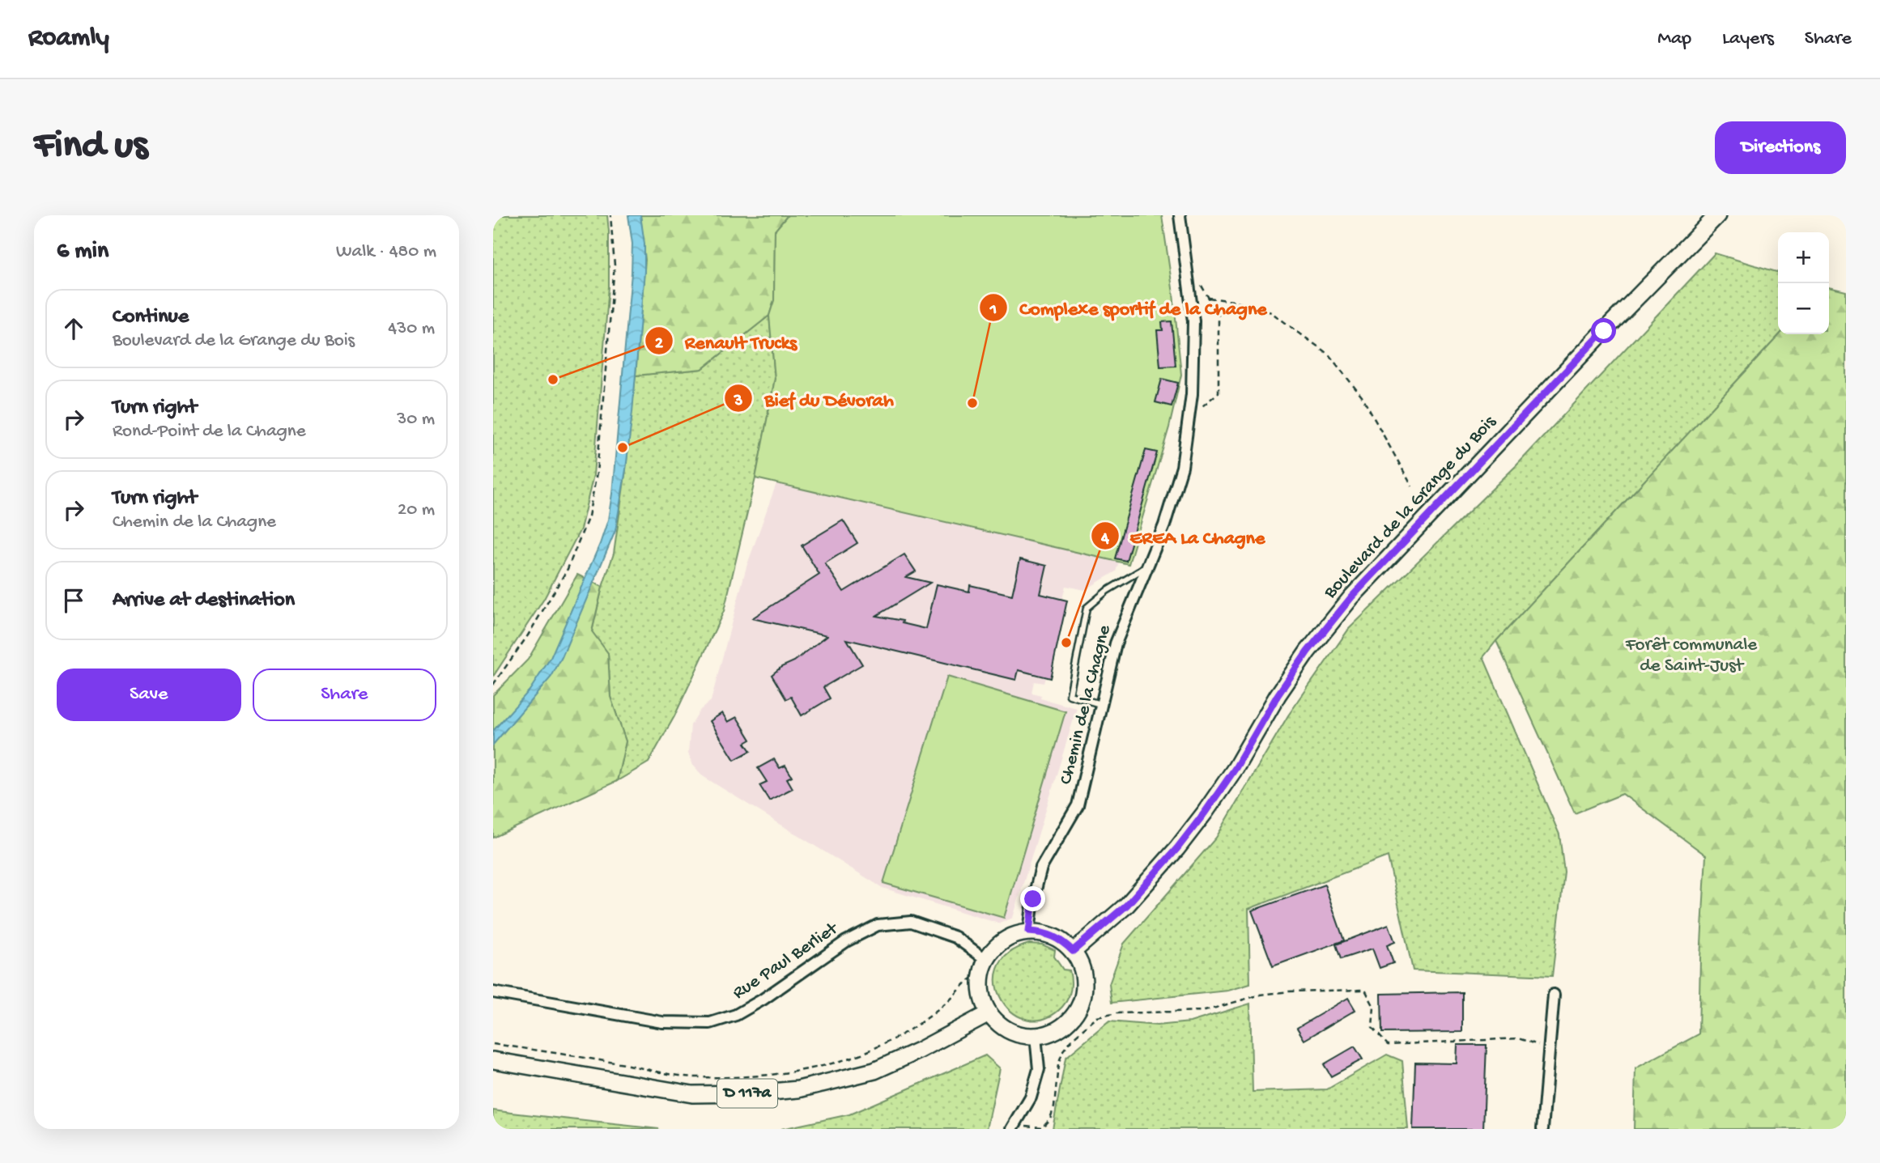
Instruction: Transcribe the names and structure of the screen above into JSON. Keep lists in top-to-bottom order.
{
  "streets": {
    "main road": ["Boulevard de la Grange du Bois", "D 117a"],
    "street": ["Chemin de la Chagne", "Rue Paul Berliet"]
  },
  "crossings": [
    ["Boulevard de la Grange du Bois", "Chemin de la Chagne"],
    ["Boulevard de la Grange du Bois", "Rue Paul Berliet"],
    ["Boulevard de la Grange du Bois", "D 117a"],
    ["Chemin de la Chagne", "Rue Paul Berliet"],
    ["Chemin de la Chagne", "D 117a"],
    ["Rue Paul Berliet", "D 117a"]
  ],
  "parks": ["Forêt communale de Saint-Just"],
  "places": [
    "Renault Trucks",
    "Complexe sportif de la Chagne",
    "Bief du Dévorah",
    "EREA La Chagne"
  ],
  "page": {
    "header": "Roamly",
    "nav": ["Map", "Layers", "Share"],
    "buttons": [
      "Directions",
      ["Save", "Share"]
    ],
    "title": "Find us",
    "heading": ["6 min", "Walk · 480 m"],
    "map_buttons": ["+", "−"],
    "list": [
      ["Continue", "Boulevard de la Grange du Bois", "430 m"],
      ["Turn right", "Rond-Point de la Chagne", "30 m"],
      ["Turn right", "Chemin de la Chagne", "20 m"],
      "Arrive at destination"
    ]
  }
}
